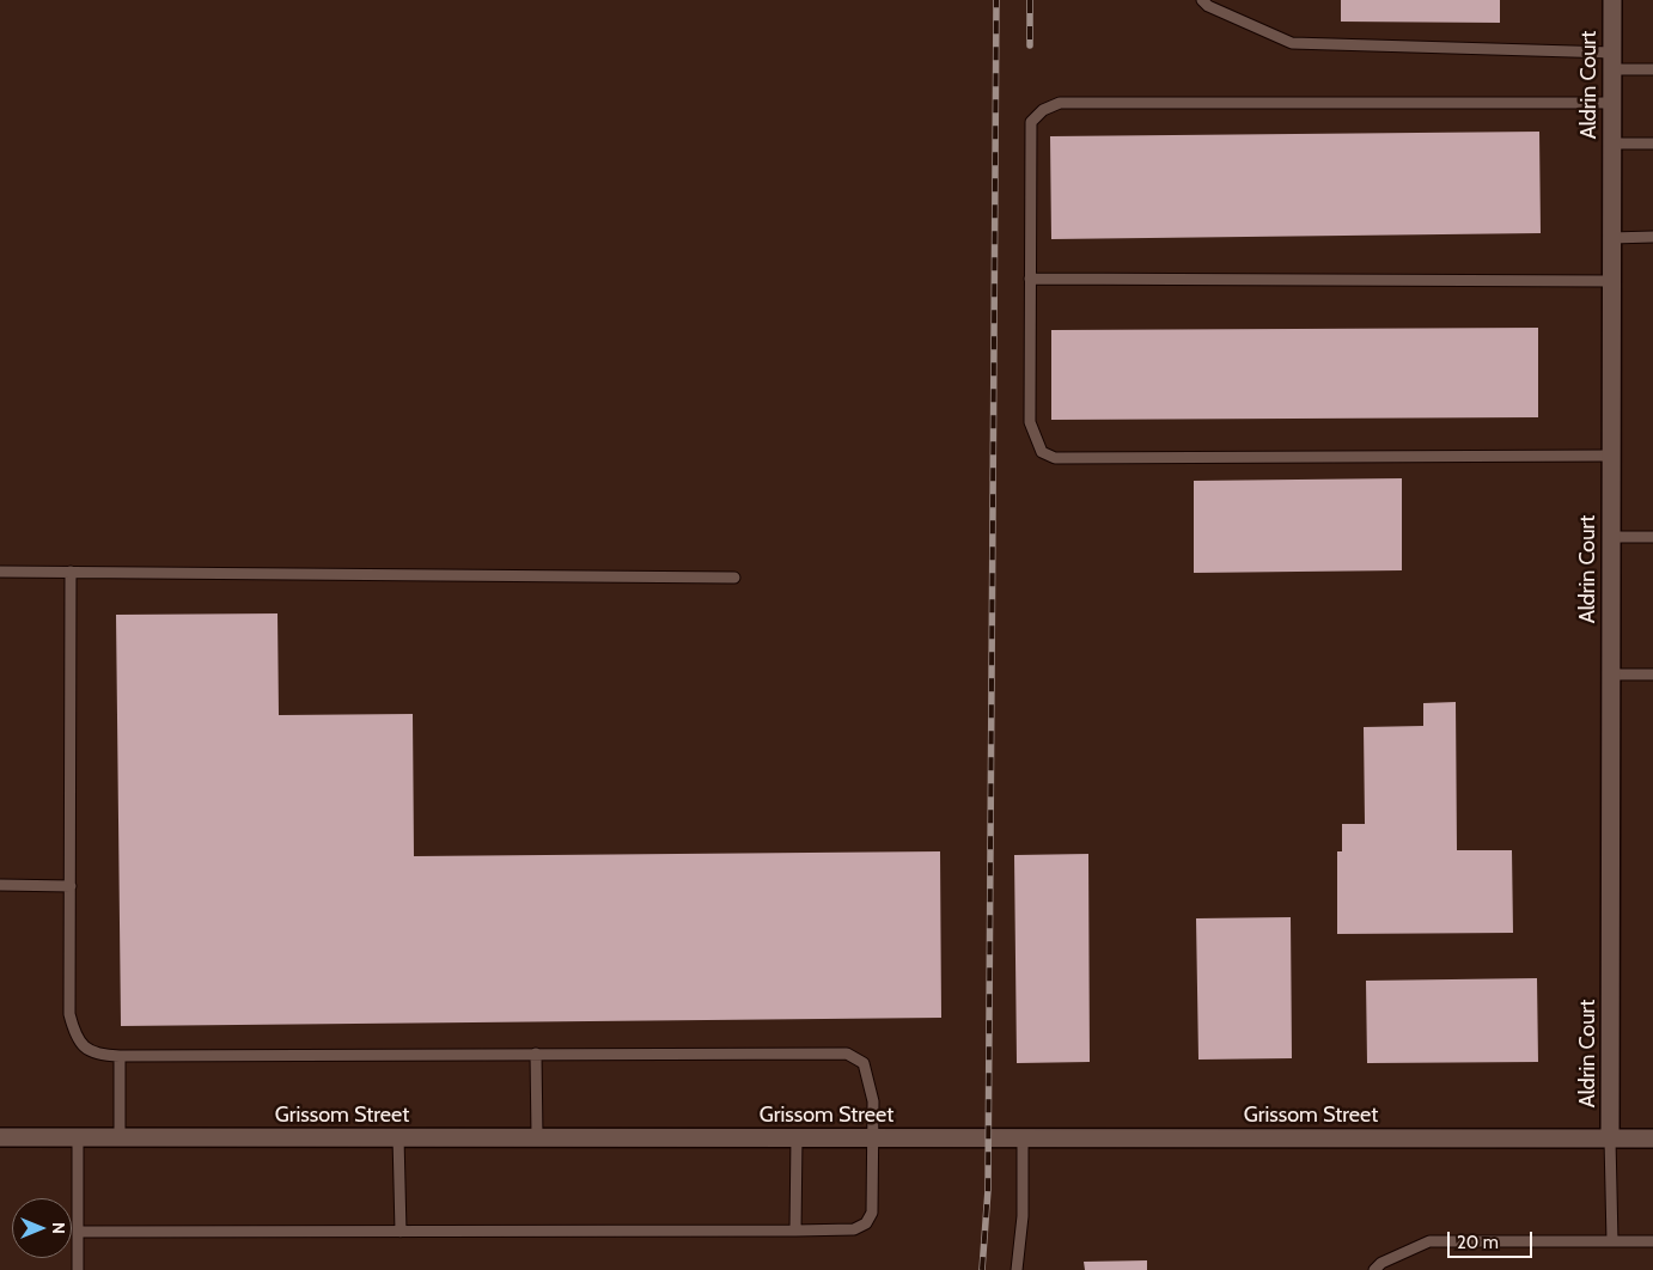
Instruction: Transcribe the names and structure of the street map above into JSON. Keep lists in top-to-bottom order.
{
  "streets": {
    "street": ["Aldrin Court", "Grissom Street"]
  },
  "crossings": [
    ["Aldrin Court", "Grissom Street"]
  ],
  "scale_bar": "20 m",
  "north": "right"
}
